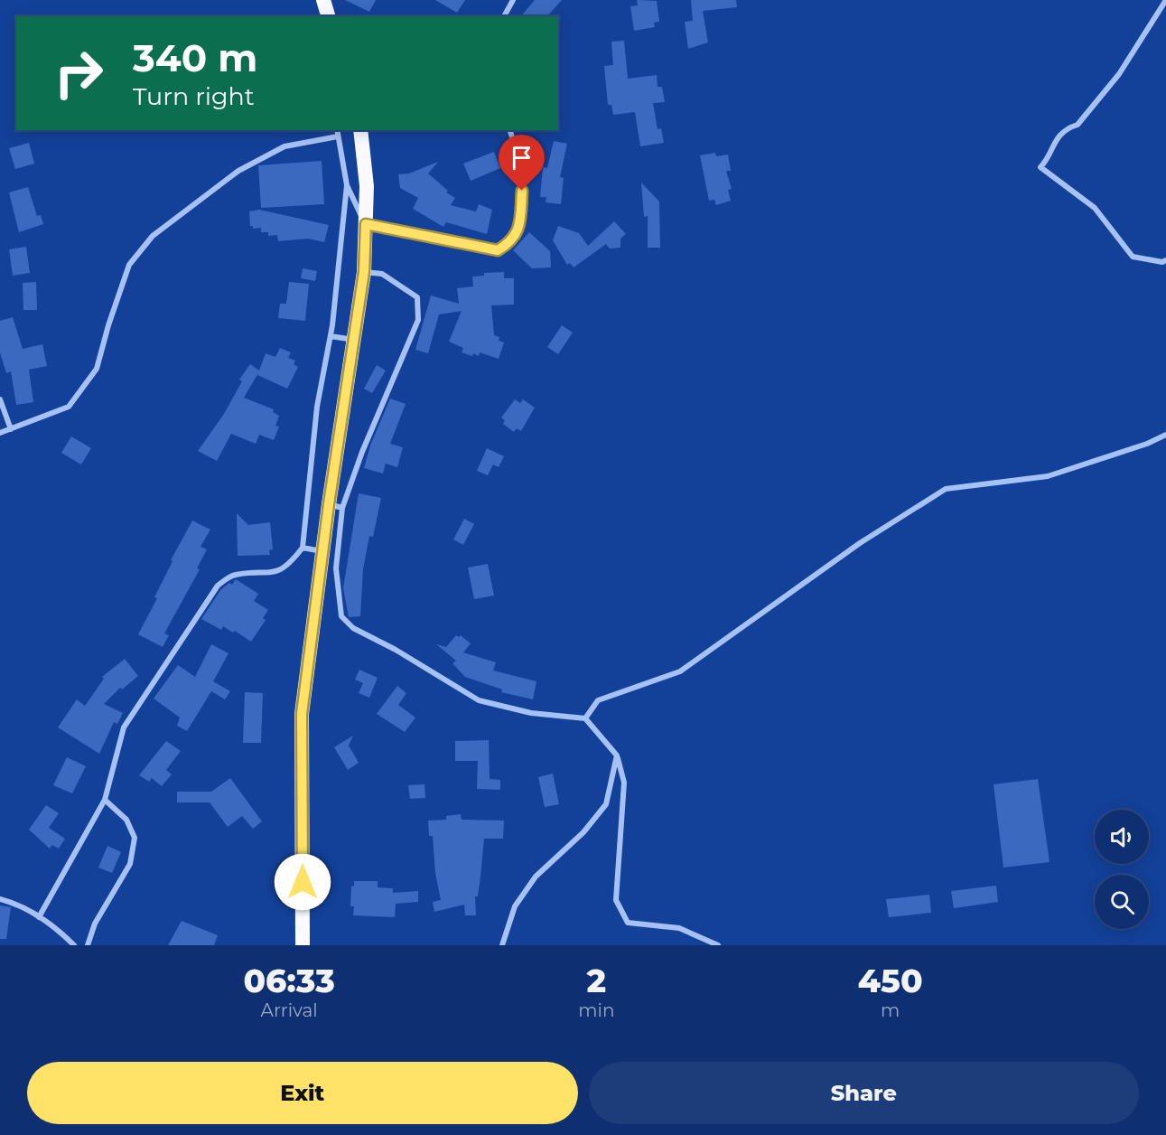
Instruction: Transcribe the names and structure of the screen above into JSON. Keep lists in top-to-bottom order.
{
  "page": {
    "turn": ["340 m", "Turn right"],
    "eta": [
      "06:33",
      "Arrival",
      "2",
      "min",
      "450",
      "m"
    ],
    "buttons": ["Exit", "Share"]
  }
}
